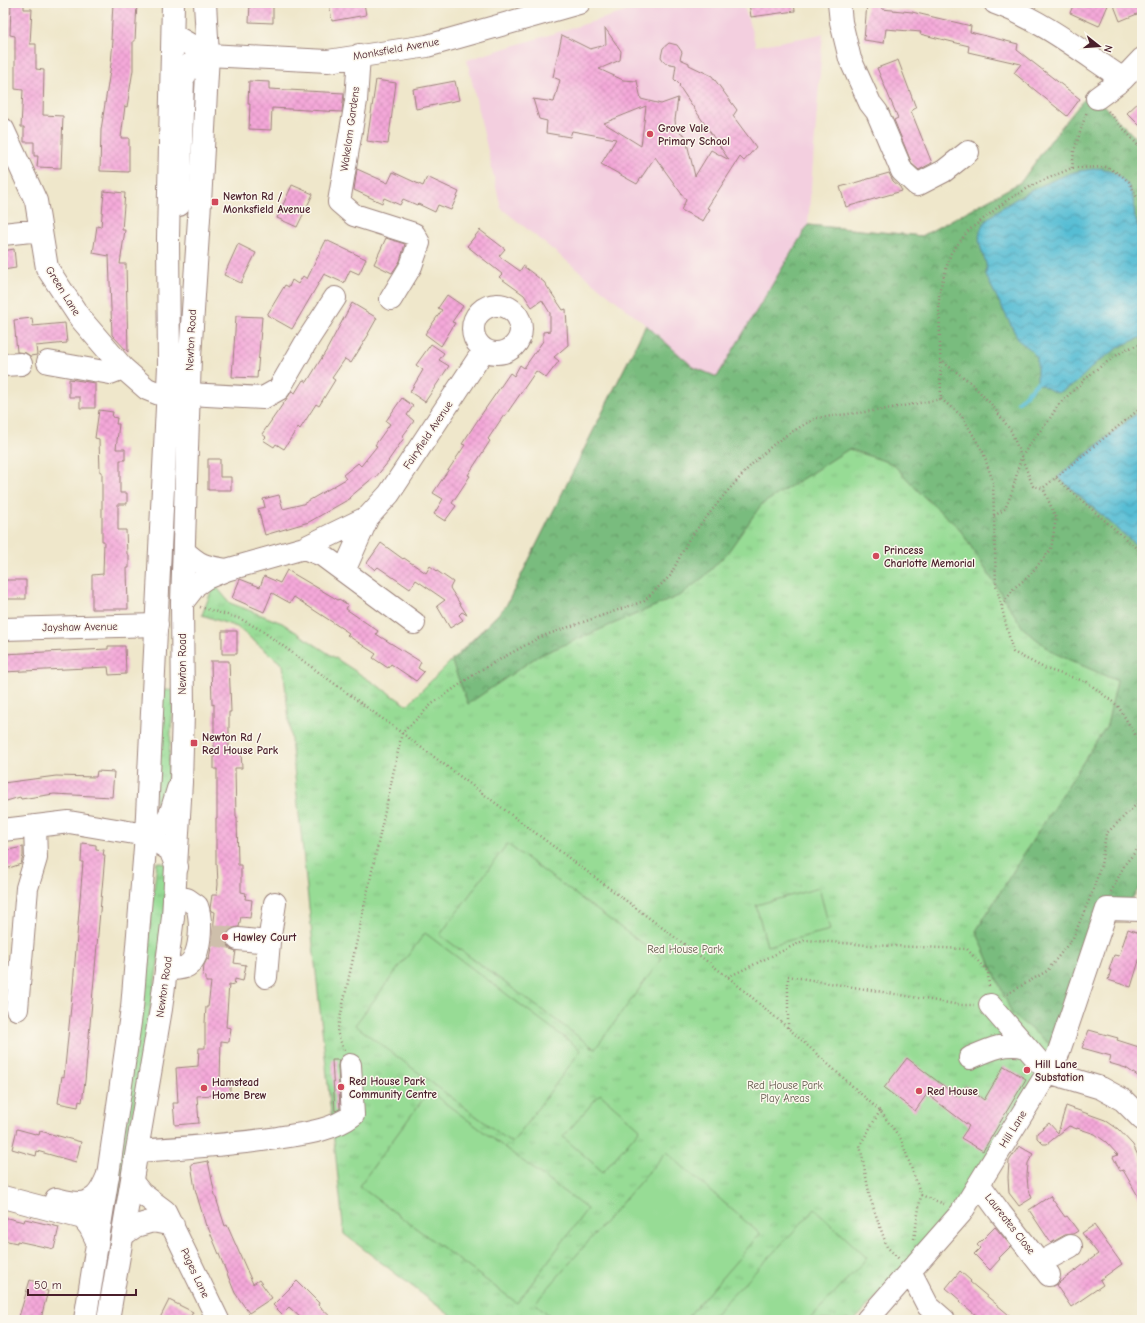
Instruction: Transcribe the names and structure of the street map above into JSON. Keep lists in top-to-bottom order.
{
  "streets": {
    "main road": [
      "Monksfield Avenue",
      "Wakelam Gardens",
      "Green Lane",
      "Newton Road",
      "Fairyfield Avenue",
      "Jayshaw Avenue",
      "Hill Lane",
      "Laureates Close",
      "Pages Lane"
    ]
  },
  "crossings": [
    ["Monksfield Avenue", "Wakelam Gardens"],
    ["Monksfield Avenue", "Newton Road"],
    ["Green Lane", "Newton Road"],
    ["Newton Road", "Fairyfield Avenue"],
    ["Newton Road", "Jayshaw Avenue"],
    ["Newton Road", "Pages Lane"],
    ["Hill Lane", "Laureates Close"]
  ],
  "parks": ["Red House Park", "Red House Park Play Areas"],
  "places": {
    "other": [
      "Grove Vale Primary School",
      "Princess Charlotte Memorial",
      "Hawley Court",
      "Hill Lane Substation",
      "Red House Park Community Centre",
      "Hamstead Home Brew",
      "Red House"
    ],
    "transit": ["Newton Rd / Monksfield Avenue", "Newton Rd / Red House Park"]
  },
  "scale_bar": "50 m",
  "north": "right"
}
